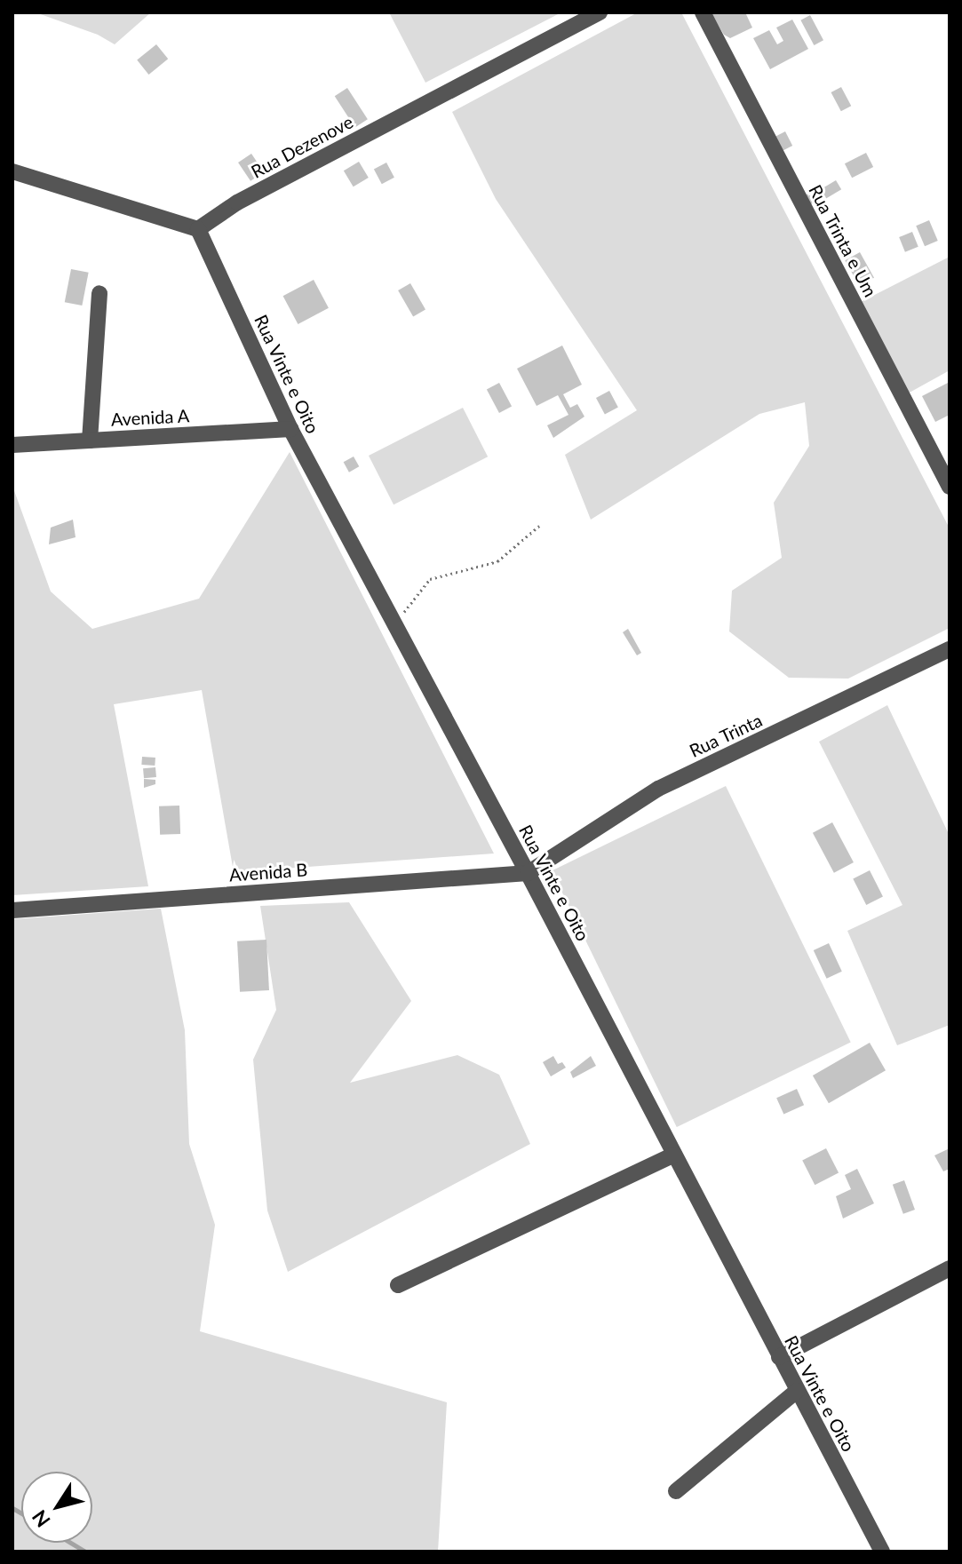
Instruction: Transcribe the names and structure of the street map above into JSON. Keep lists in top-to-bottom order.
{
  "streets": {
    "street": [
      "Rua Dezenove",
      "Rua Trinta e Um",
      "Rua Vinte e Oito",
      "Avenida A",
      "Rua Trinta",
      "Avenida B"
    ]
  },
  "crossings": [
    ["Rua Dezenove", "Rua Vinte e Oito"],
    ["Rua Vinte e Oito", "Avenida A"],
    ["Rua Vinte e Oito", "Rua Trinta"],
    ["Rua Vinte e Oito", "Avenida B"],
    ["Rua Trinta", "Avenida B"]
  ],
  "north": "bottom left"
}
